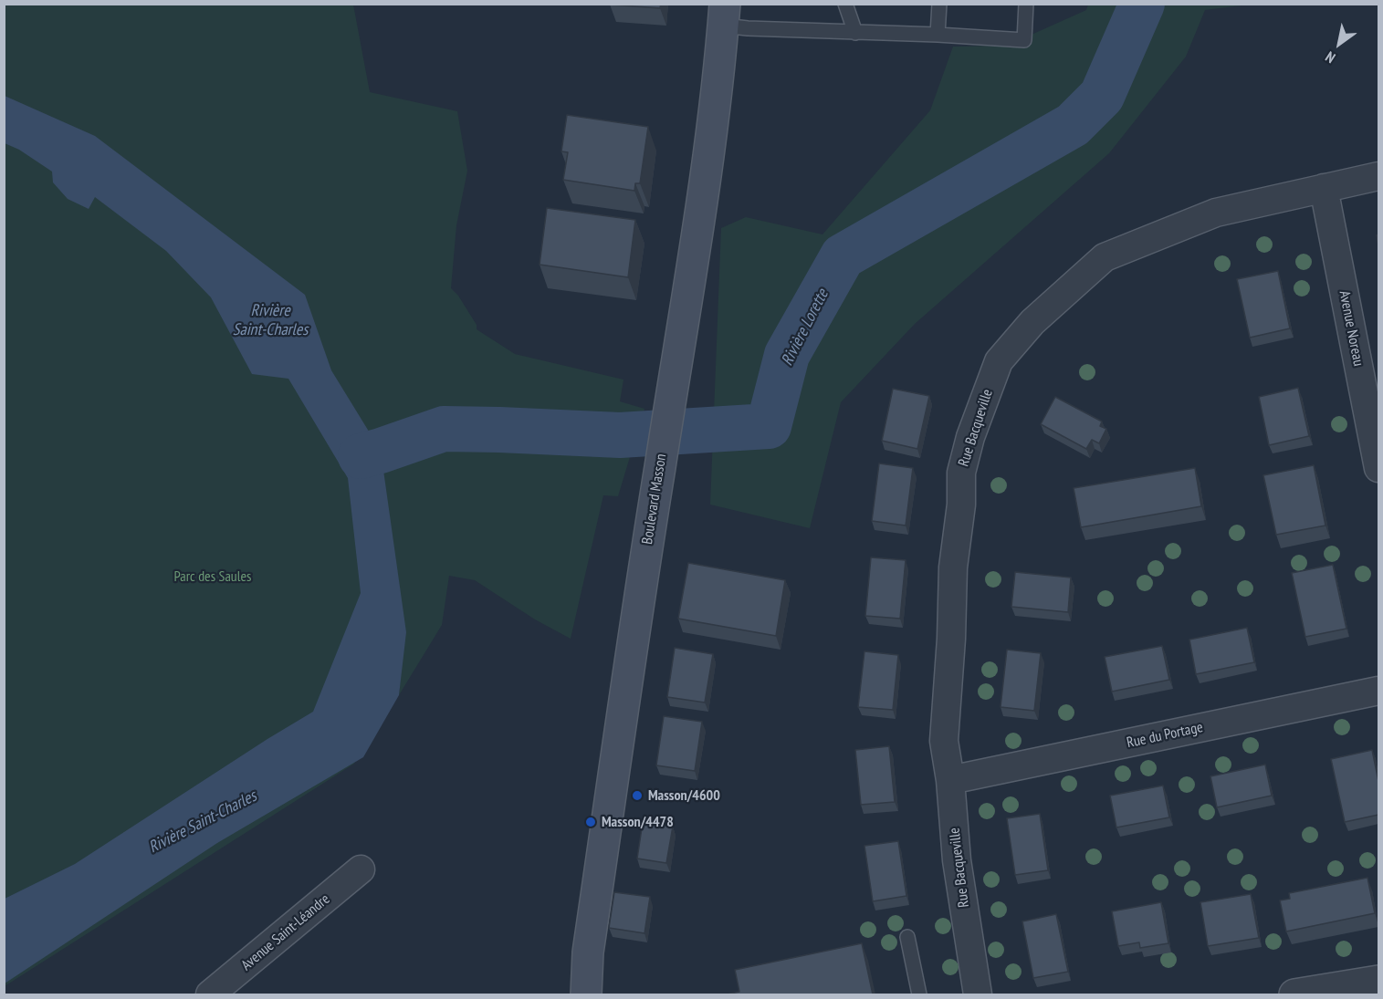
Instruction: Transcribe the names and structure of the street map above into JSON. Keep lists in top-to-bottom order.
{
  "streets": {
    "main road": ["Boulevard Masson"],
    "street": [
      "Avenue Noreau",
      "Rue Bacqueville",
      "Rue du Portage",
      "Avenue Saint-Léandre"
    ]
  },
  "crossings": [
    ["Avenue Noreau", "Rue Bacqueville"],
    ["Rue Bacqueville", "Rue du Portage"]
  ],
  "water": ["Rivière Saint-Charles", "Rivière Lorette"],
  "parks": ["Parc des Saules"],
  "places": ["Masson/4600", "Masson/4478"],
  "north": "bottom left"
}
